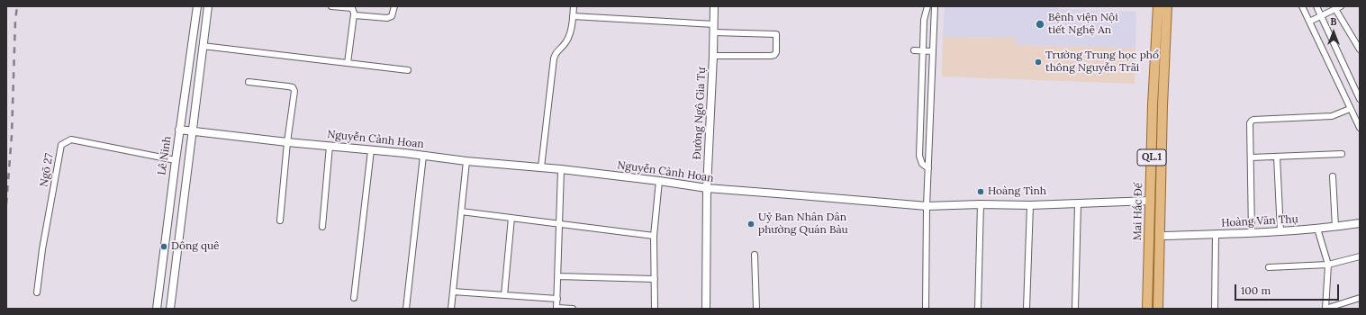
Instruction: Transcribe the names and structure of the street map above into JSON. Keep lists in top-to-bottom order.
{
  "streets": {
    "main road": ["QL.1", "Mai Hắc Đế"],
    "street": [
      "Đường Ngô Gia Tự",
      "Nguyễn Cảnh Hoan",
      "Lê Ninh",
      "Ngõ 27",
      "Hoàng Văn Thụ"
    ]
  },
  "crossings": [
    ["Đường Ngô Gia Tự", "Nguyễn Cảnh Hoan"],
    ["Nguyễn Cảnh Hoan", "Lê Ninh"],
    ["Nguyễn Cảnh Hoan", "Mai Hắc Đế"],
    ["Lê Ninh", "Ngõ 27"],
    ["Mai Hắc Đế", "Hoàng Văn Thụ"]
  ],
  "places": [
    "Bệnh viện Nội tiết Nghệ An",
    "Trường Trung học phổ thông Nguyễn Trãi",
    "Hoàng Tình",
    "Uỷ Ban Nhân Dân phường Quán Bàu",
    "Dông quê"
  ],
  "scale_bar": "100 m",
  "north": "top"
}
